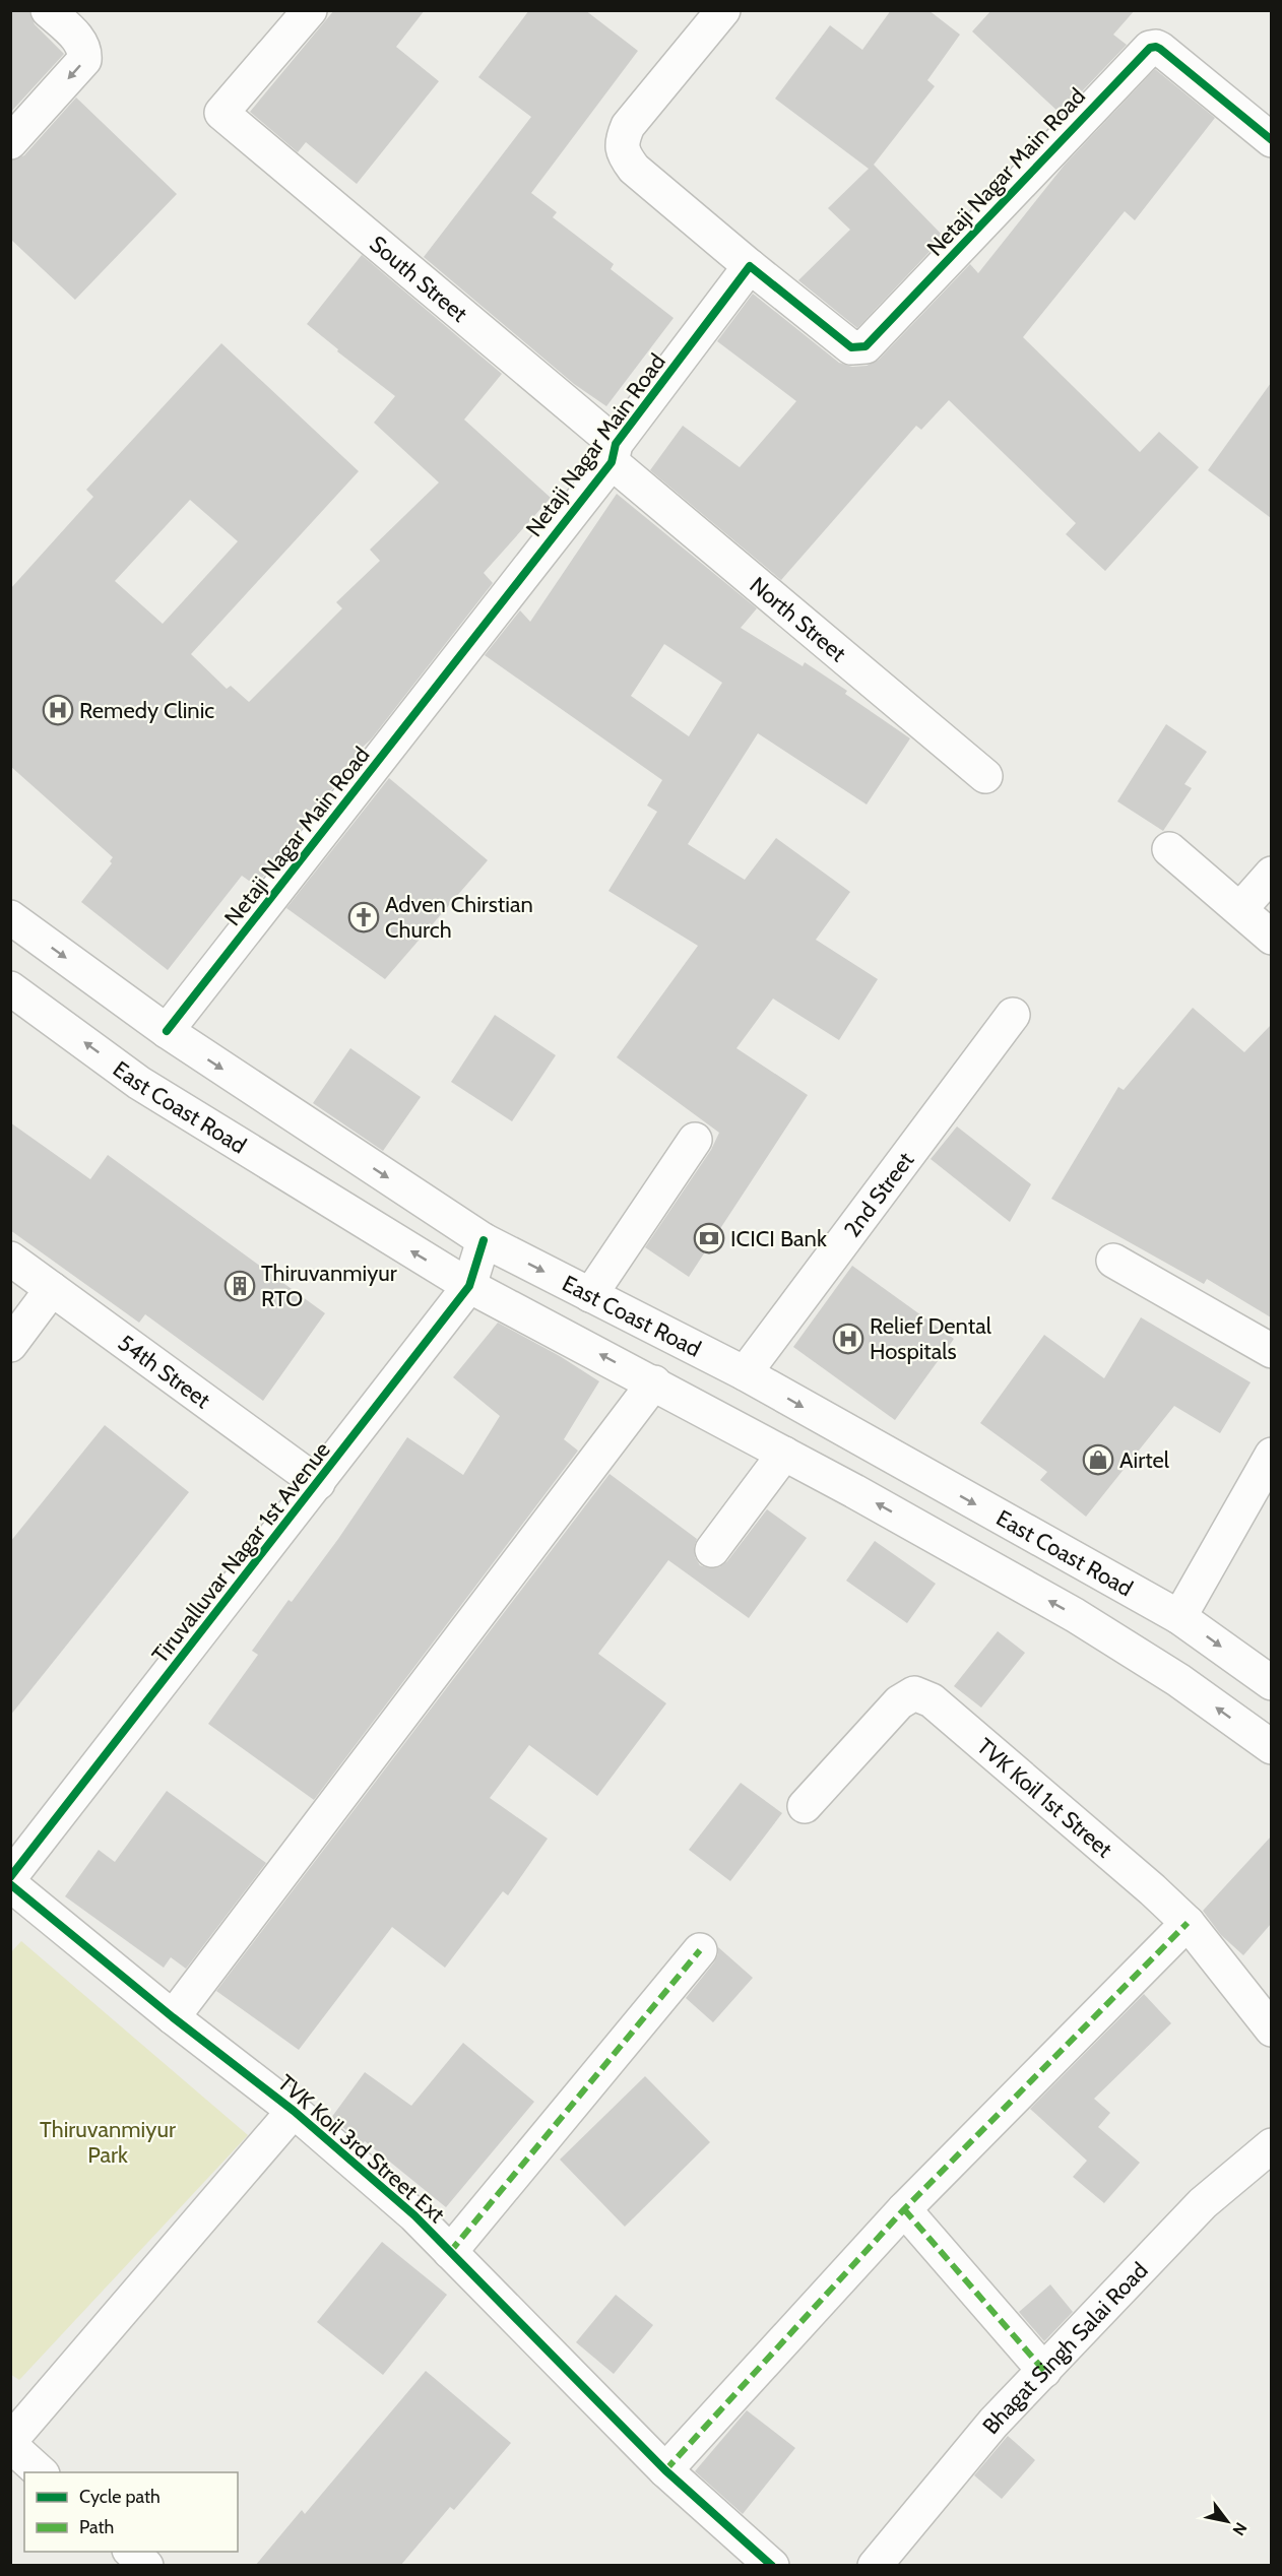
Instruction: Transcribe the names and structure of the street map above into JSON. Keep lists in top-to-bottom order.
{
  "streets": {
    "street": [
      "Netaji Nagar Main Road",
      "South Street",
      "North Street",
      "East Coast Road",
      "2nd Street",
      "54th Street",
      "Tiruvalluvar Nagar 1st Avenue",
      "TVK Koil 1st Street",
      "TVK Koil 3rd Street Ext",
      "Bhagat Singh Salai Road"
    ]
  },
  "crossings": [
    ["Netaji Nagar Main Road", "South Street"],
    ["Netaji Nagar Main Road", "North Street"],
    ["Netaji Nagar Main Road", "East Coast Road"],
    ["South Street", "North Street"],
    ["East Coast Road", "2nd Street"],
    ["East Coast Road", "Tiruvalluvar Nagar 1st Avenue"],
    ["54th Street", "Tiruvalluvar Nagar 1st Avenue"]
  ],
  "parks": ["Thiruvanmiyur Park"],
  "places": {
    "hospital": ["Remedy Clinic", "Relief Dental Hospitals"],
    "church": ["Adven Chirstian Church"],
    "bank": ["ICICI Bank"],
    "building": ["Thiruvanmiyur RTO"],
    "shop": ["Airtel"]
  },
  "legend": ["Cycle path", "Path"],
  "north": "bottom right"
}
